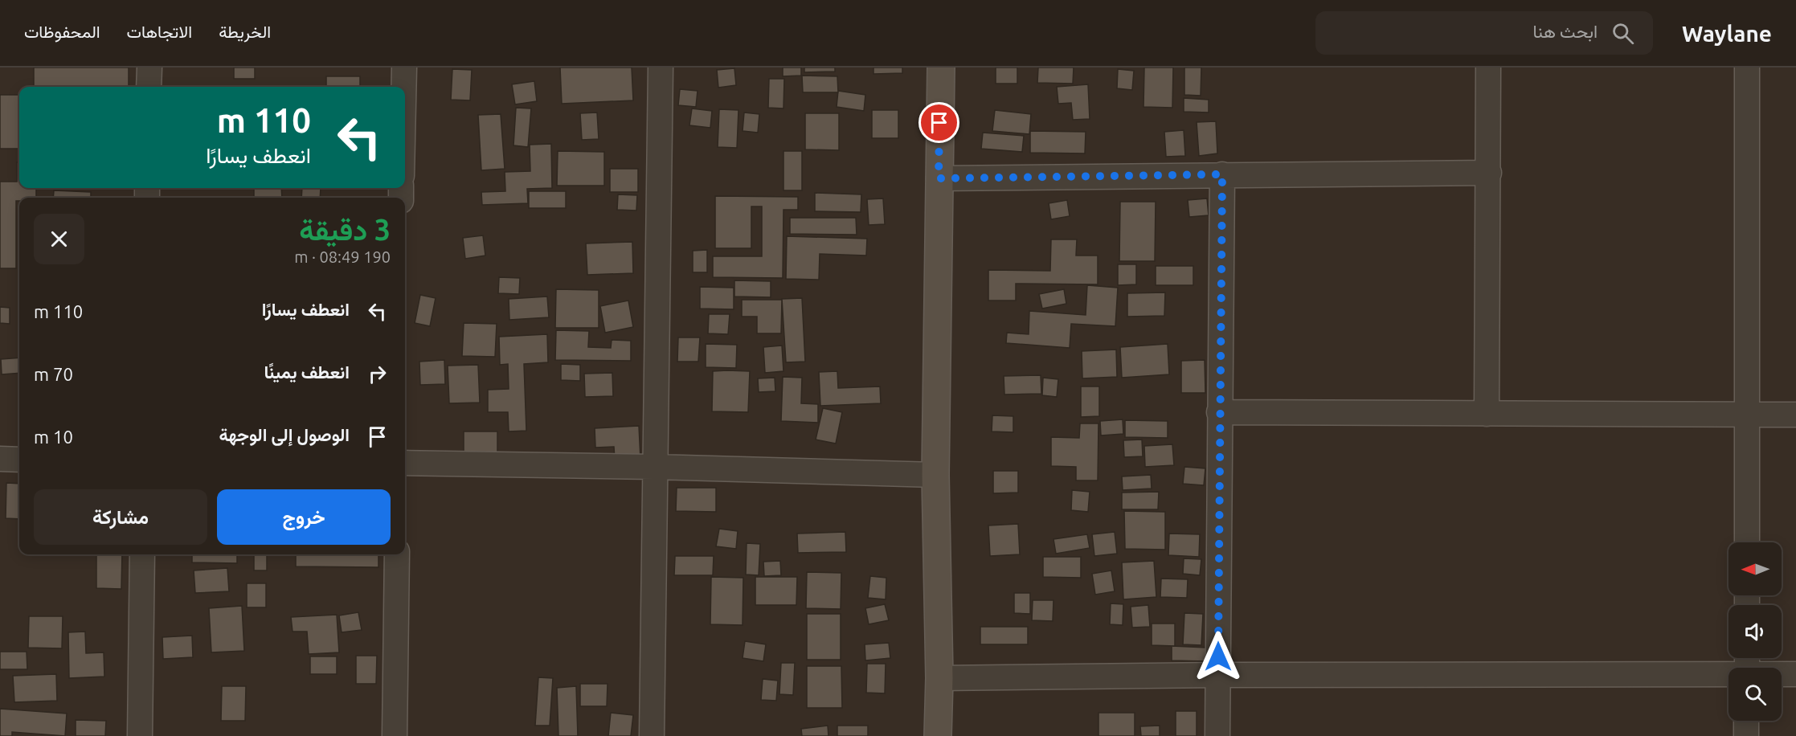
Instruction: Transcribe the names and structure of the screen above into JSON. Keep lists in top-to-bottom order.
{
  "north": "left",
  "page": {
    "header": "Waylane",
    "search": "ابحث هنا",
    "nav": ["الخريطة", "الاتجاهات", "المحفوظات"],
    "turn": ["110 m", "انعطف يسارًا"],
    "heading": ["3 دقيقة", "190 m · 08:49"],
    "list": [
      {
        "name": "انعطف يسارًا",
        "value": "110 m"
      },
      {
        "name": "انعطف يمينًا",
        "value": "70 m"
      },
      {
        "name": "الوصول إلى الوجهة",
        "value": "10 m"
      }
    ],
    "buttons": ["خروج", "مشاركة"]
  }
}
